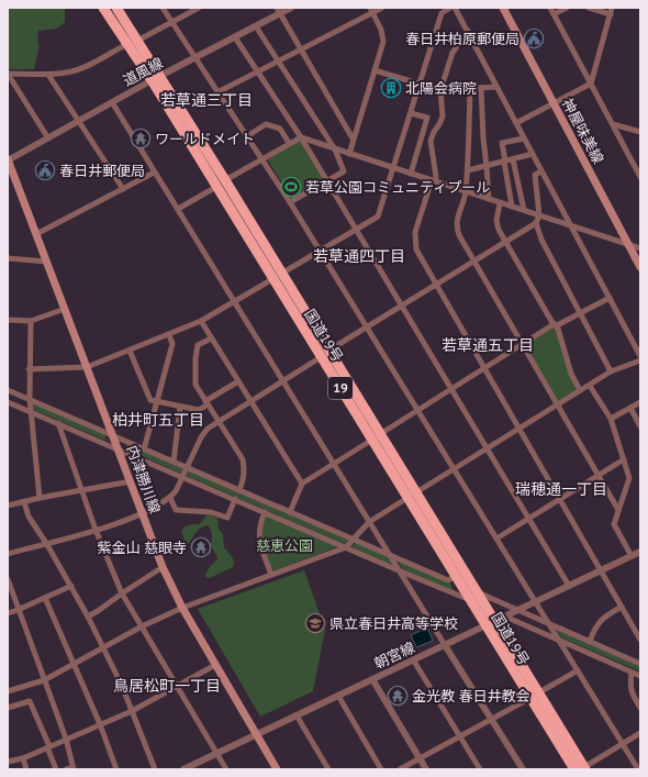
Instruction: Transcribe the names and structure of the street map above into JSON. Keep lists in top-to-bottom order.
{
  "streets": {
    "highway": ["国道19号", "19"],
    "main road": ["神屋味美線", "内津勝川線"],
    "street": ["道風線", "朝宮線"]
  },
  "crossings": [
    ["道風線", "国道19号"],
    ["道風線", "内津勝川線"],
    ["国道19号", "朝宮線"],
    ["内津勝川線", "朝宮線"]
  ],
  "districts": [
    "若草通三丁目",
    "若草通四丁目",
    "若草通五丁目",
    "柏井町五丁目",
    "瑞穂通一丁目",
    "鳥居松町一丁目"
  ],
  "parks": ["慈恵公園"],
  "places": {
    "public building": ["春日井柏原郵便局", "春日井郵便局"],
    "building": ["北陽会病院"],
    "temple": ["ワールドメイト", "紫金山 慈眼寺", "金光教 春日井教会"],
    "sports": ["若草公園コミュニティプール"],
    "school or university": ["県立春日井高等学校"]
  }
}
